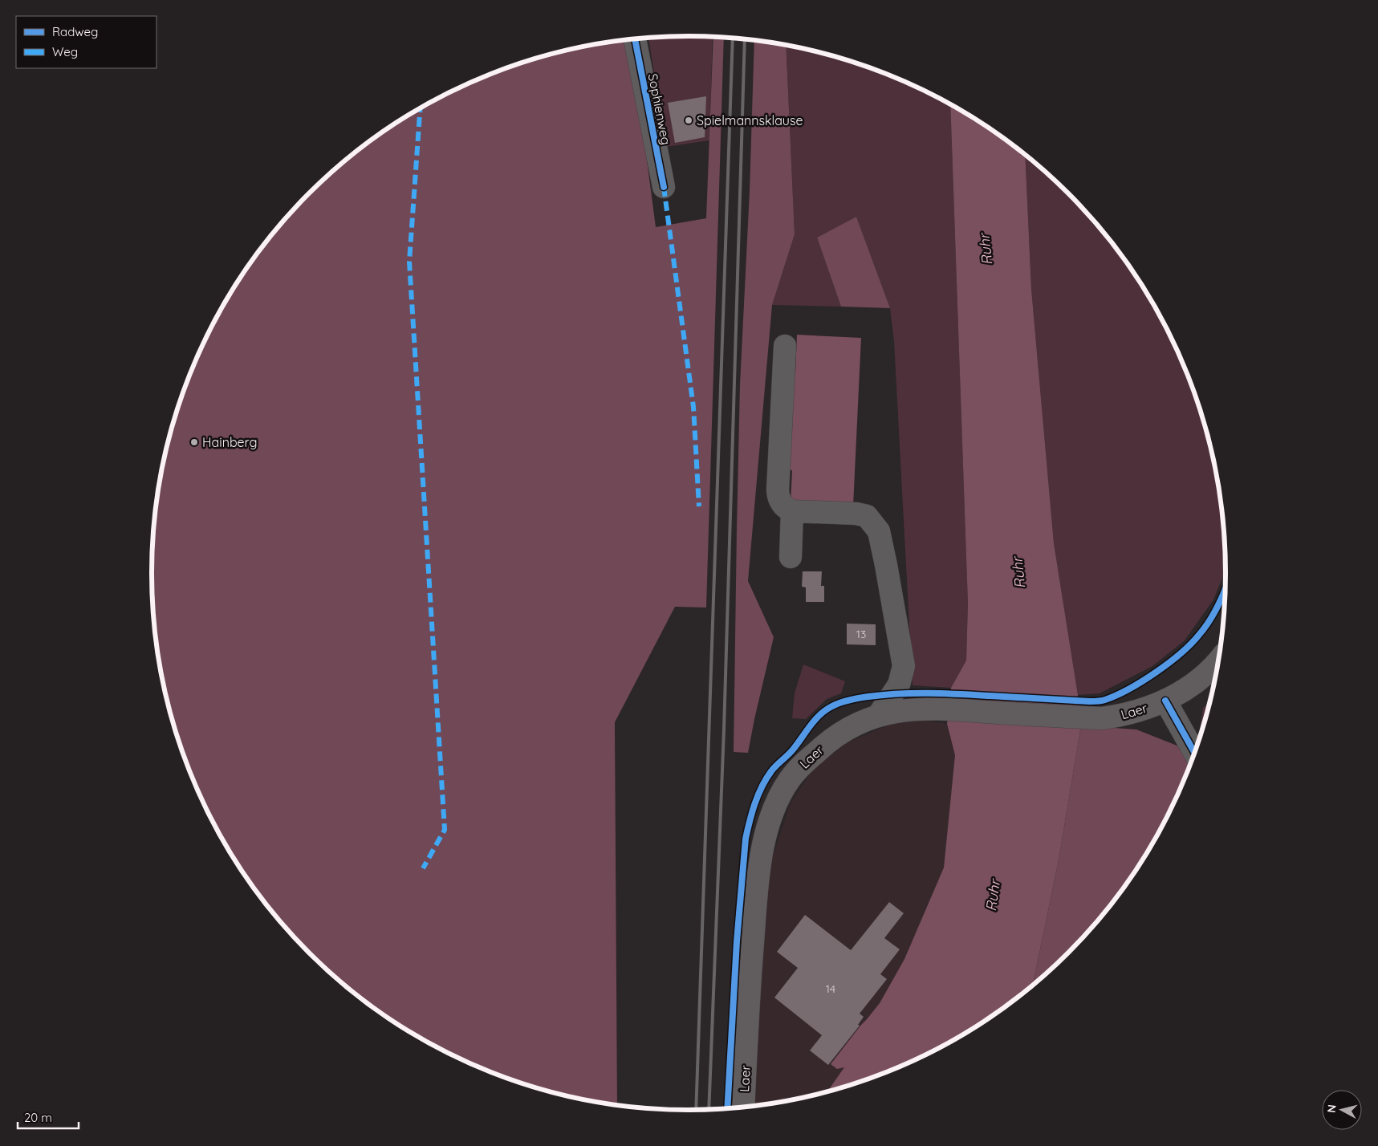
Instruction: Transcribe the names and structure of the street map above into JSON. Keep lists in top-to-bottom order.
{
  "streets": {
    "main road": ["Laer"],
    "street": ["Sophienweg"]
  },
  "water": ["Ruhr"],
  "places": ["Spielmannsklause", "Hainberg"],
  "house_numbers": ["13", "14"],
  "legend": ["Radweg", "Weg"],
  "scale_bar": "20 m",
  "north": "left"
}
